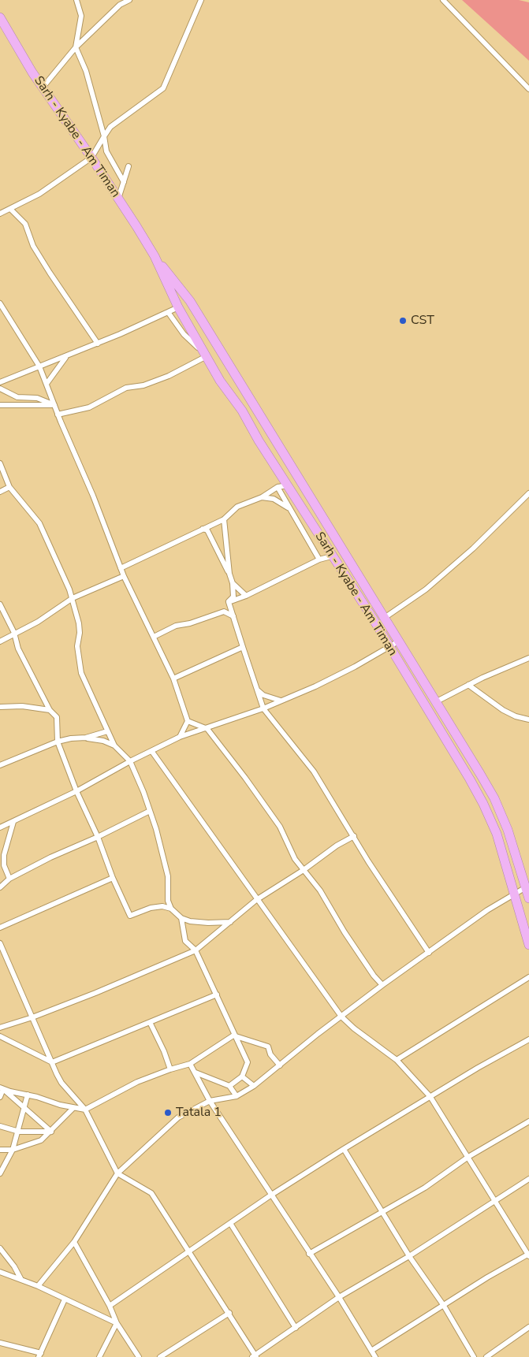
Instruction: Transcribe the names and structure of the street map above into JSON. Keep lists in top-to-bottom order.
{
  "streets": {
    "highway": ["Sarh - Kyabe - Am Timan"]
  },
  "places": ["CST", "Tatala 1"]
}
